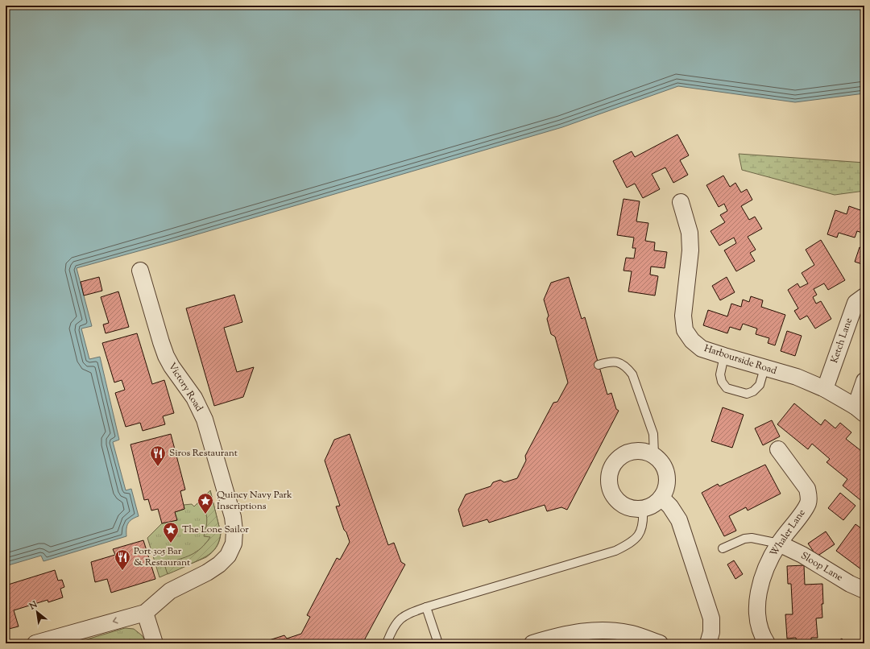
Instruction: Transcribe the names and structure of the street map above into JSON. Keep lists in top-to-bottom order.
{
  "streets": {
    "street": [
      "Ketch Lane",
      "Harbourside Road",
      "Victory Road",
      "Whaler Lane",
      "Sloop Lane"
    ]
  },
  "crossings": [
    ["Ketch Lane", "Harbourside Road"],
    ["Whaler Lane", "Sloop Lane"]
  ],
  "places": {
    "restaurant": ["Siros Restaurant", "Port 305 Bar & Restaurant"],
    "place": ["Quincy Navy Park Inscriptions", "The Lone Sailor"]
  },
  "north": "top left"
}
